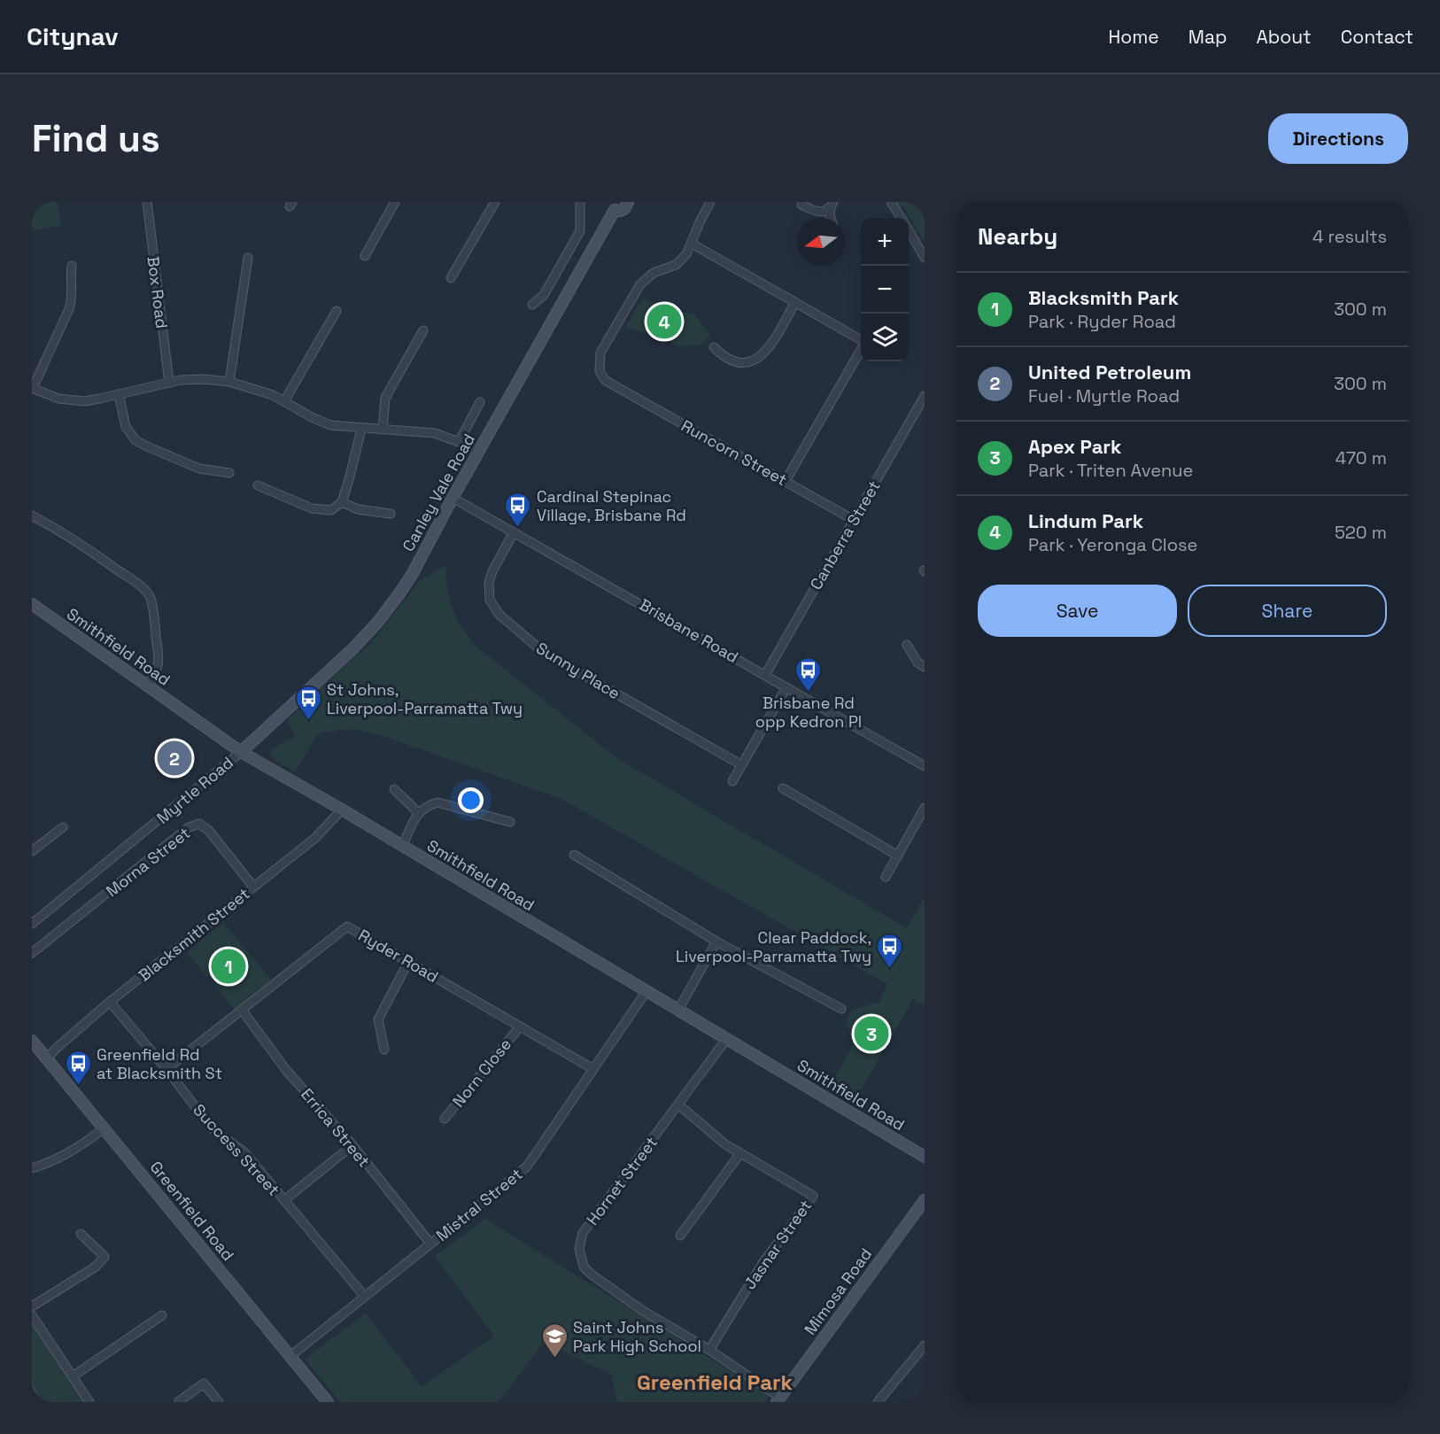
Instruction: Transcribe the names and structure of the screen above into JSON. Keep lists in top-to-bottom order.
{
  "streets": {
    "main road": [
      "Canley Vale Road",
      "Smithfield Road",
      "Greenfield Road",
      "Mimosa Road"
    ],
    "street": [
      "Box Road",
      "Runcorn Street",
      "Canberra Street",
      "Brisbane Road",
      "Sunny Place",
      "Myrtle Road",
      "Morna Street",
      "Blacksmith Street",
      "Ryder Road",
      "Norn Close",
      "Errica Street",
      "Success Street",
      "Hornet Street",
      "Mistral Street",
      "Jasnar Street"
    ]
  },
  "crossings": [
    ["Runcorn Street", "Canberra Street"],
    ["Canley Vale Road", "Brisbane Road"],
    ["Canley Vale Road", "Smithfield Road"],
    ["Canley Vale Road", "Myrtle Road"],
    ["Canberra Street", "Brisbane Road"],
    ["Brisbane Road", "Sunny Place"],
    ["Smithfield Road", "Myrtle Road"],
    ["Smithfield Road", "Blacksmith Street"],
    ["Smithfield Road", "Hornet Street"],
    ["Smithfield Road", "Mistral Street"],
    ["Morna Street", "Blacksmith Street"],
    ["Blacksmith Street", "Success Street"],
    ["Blacksmith Street", "Greenfield Road"],
    ["Ryder Road", "Norn Close"],
    ["Ryder Road", "Errica Street"],
    ["Ryder Road", "Success Street"],
    ["Ryder Road", "Mistral Street"],
    ["Errica Street", "Mistral Street"],
    ["Success Street", "Mistral Street"],
    ["Hornet Street", "Jasnar Street"],
    ["Hornet Street", "Mimosa Road"],
    ["Mistral Street", "Greenfield Road"]
  ],
  "districts": ["Greenfield Park"],
  "places": {
    "bus stop": [
      "Cardinal Stepinac Village, Brisbane Rd",
      "Brisbane Rd opp Kedron Pl",
      "St Johns, Liverpool-Parramatta Twy",
      "Clear Paddock, Liverpool-Parramatta Twy",
      "Greenfield Rd at Blacksmith St"
    ],
    "school or university": ["Saint Johns Park High School"]
  },
  "north": "left",
  "page": {
    "header": "Citynav",
    "nav": [
      "Home",
      "Map",
      "About",
      "Contact"
    ],
    "buttons": [
      "Directions",
      ["Save", "Share"]
    ],
    "title": "Find us",
    "heading": ["Nearby", "4 results"],
    "map_buttons": ["+", "−"],
    "list": [
      {
        "mark": "1",
        "name": "Blacksmith Park",
        "note": "Park · Ryder Road",
        "value": "300 m"
      },
      {
        "mark": "2",
        "name": "United Petroleum",
        "note": "Fuel · Myrtle Road",
        "value": "300 m"
      },
      {
        "mark": "3",
        "name": "Apex Park",
        "note": "Park · Triten Avenue",
        "value": "470 m"
      },
      {
        "mark": "4",
        "name": "Lindum Park",
        "note": "Park · Yeronga Close",
        "value": "520 m"
      }
    ],
    "pins": [
      "4",
      "2",
      "1",
      "3"
    ]
  }
}
